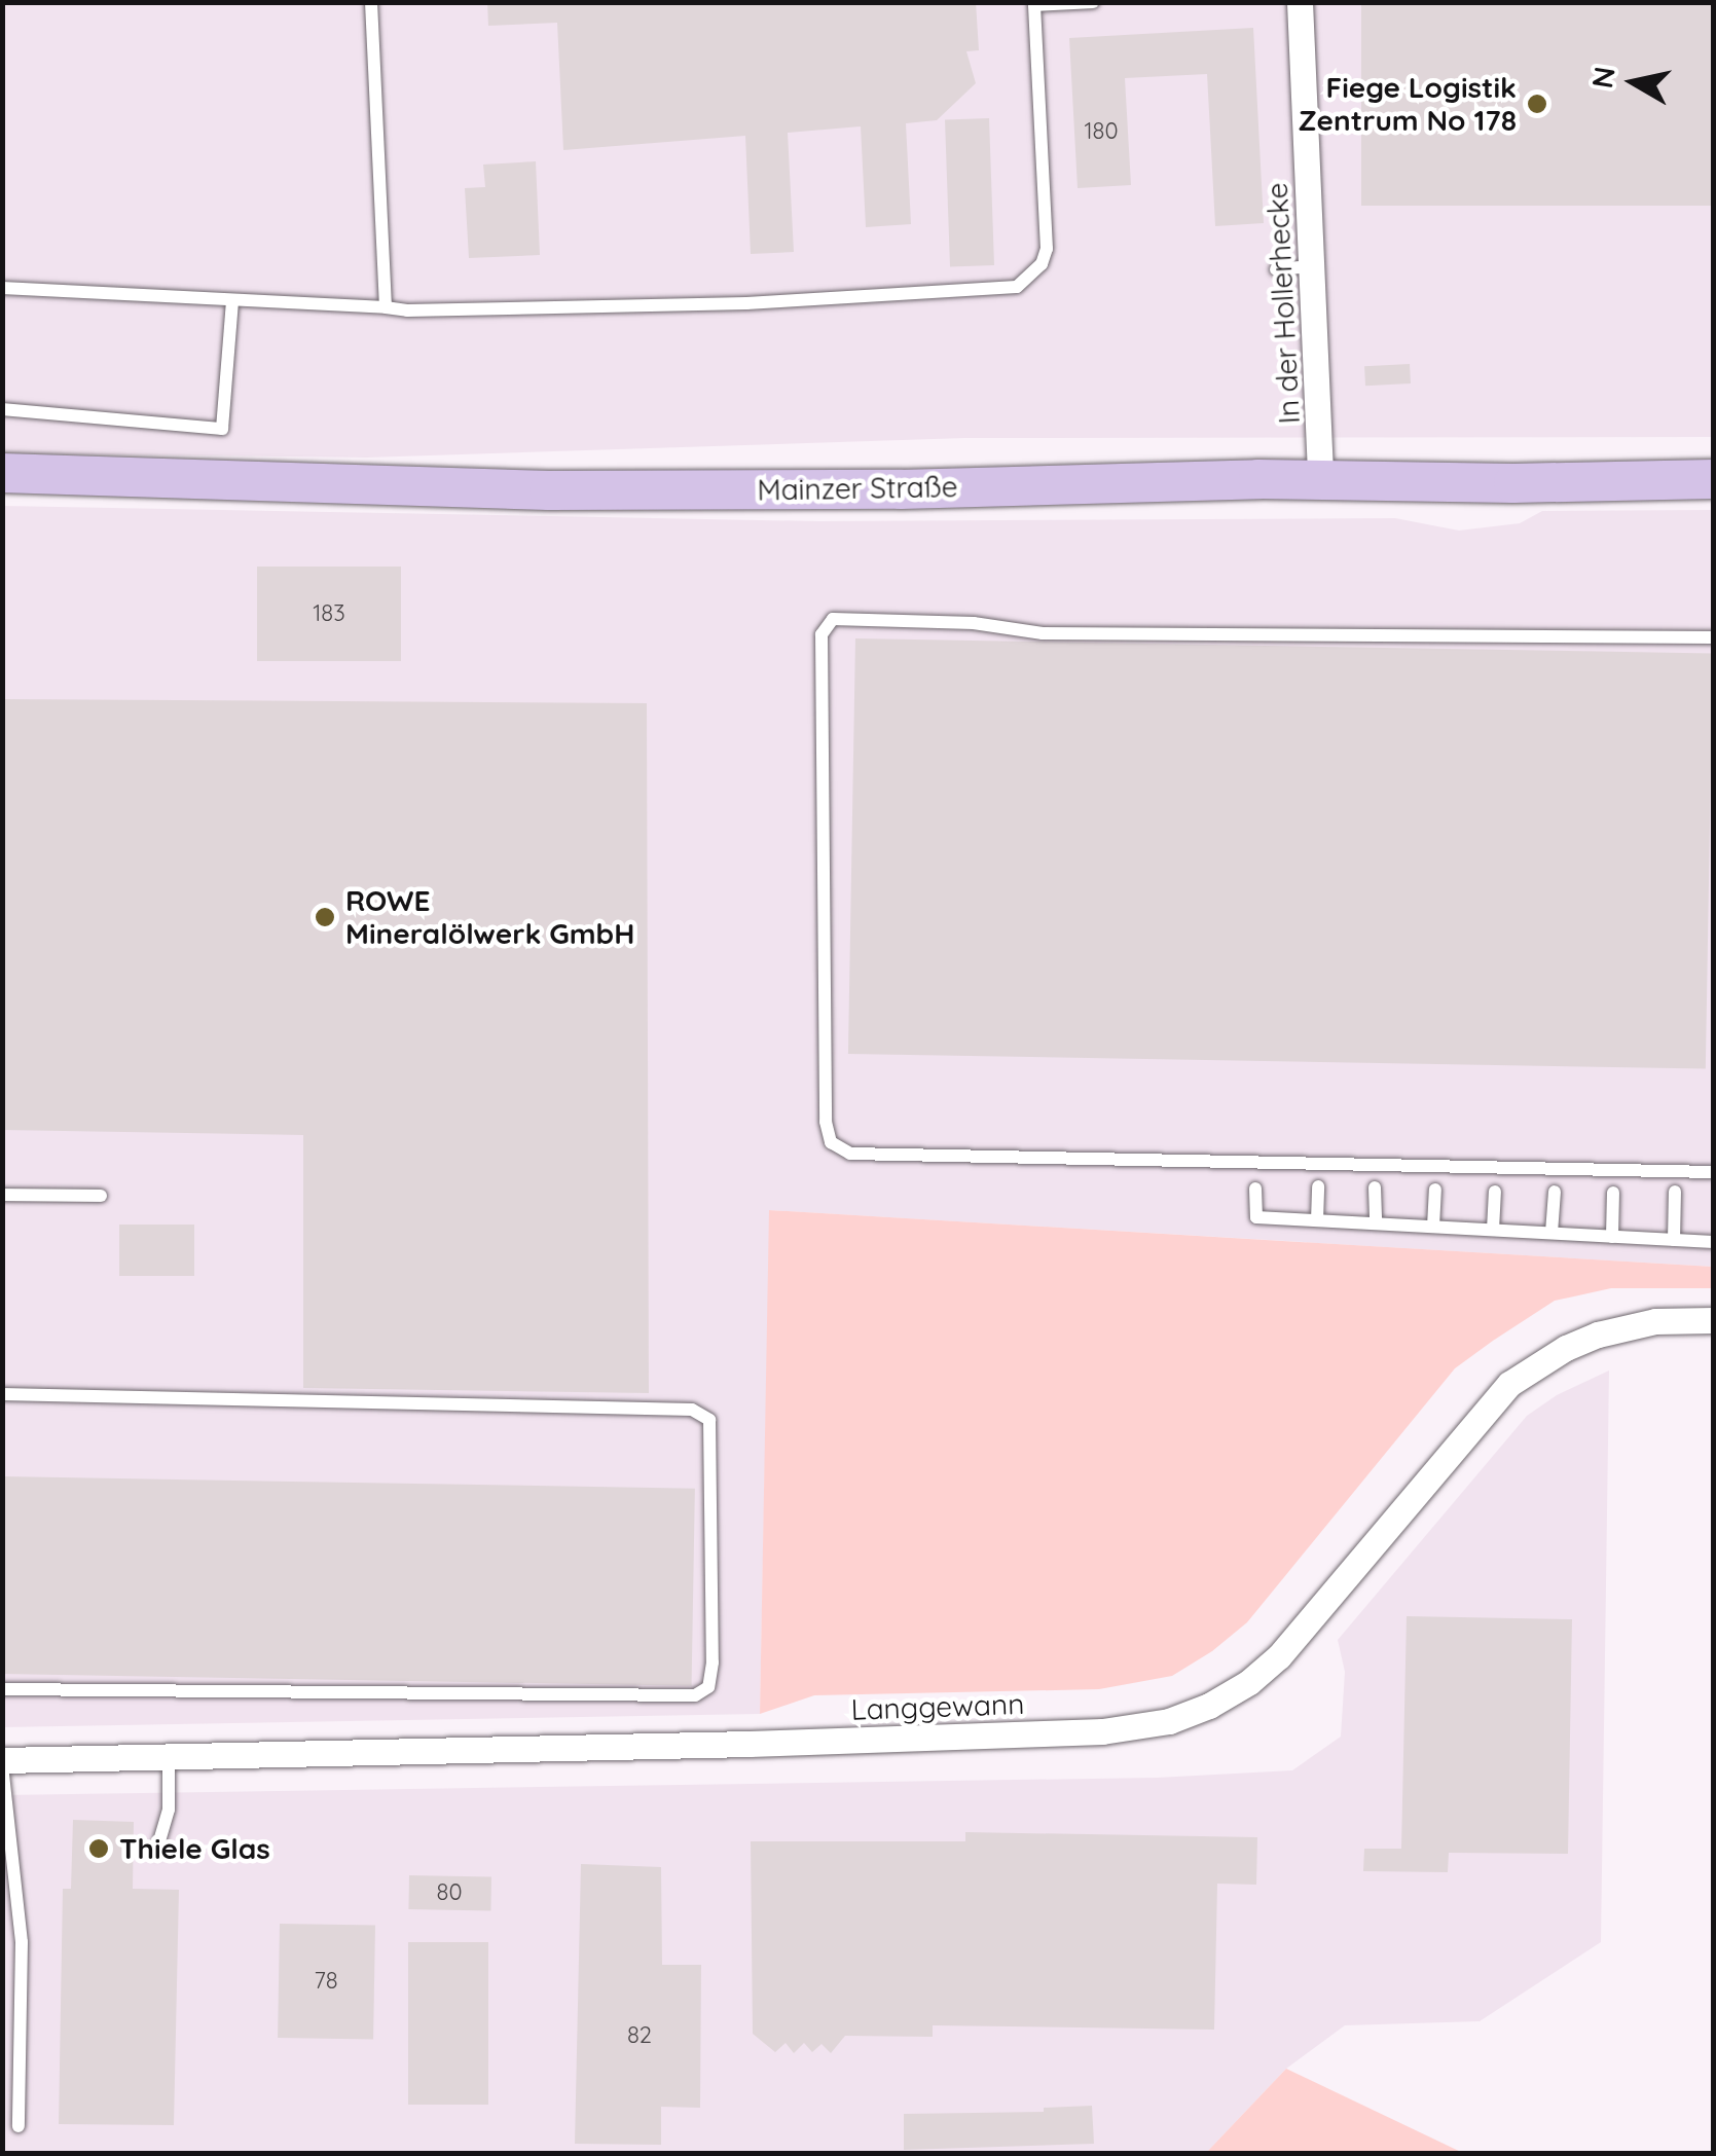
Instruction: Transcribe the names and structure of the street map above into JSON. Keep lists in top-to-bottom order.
{
  "streets": {
    "main road": ["Mainzer Straße"],
    "street": ["In der Hollerhecke", "Langgewann"]
  },
  "crossings": [
    ["In der Hollerhecke", "Mainzer Straße"]
  ],
  "places": ["Fiege Logistik Zentrum No 178", "ROWE Mineralölwerk GmbH", "Thiele Glas"],
  "house_numbers": [
    "180",
    "183",
    "80",
    "78",
    "82"
  ],
  "north": "left"
}
